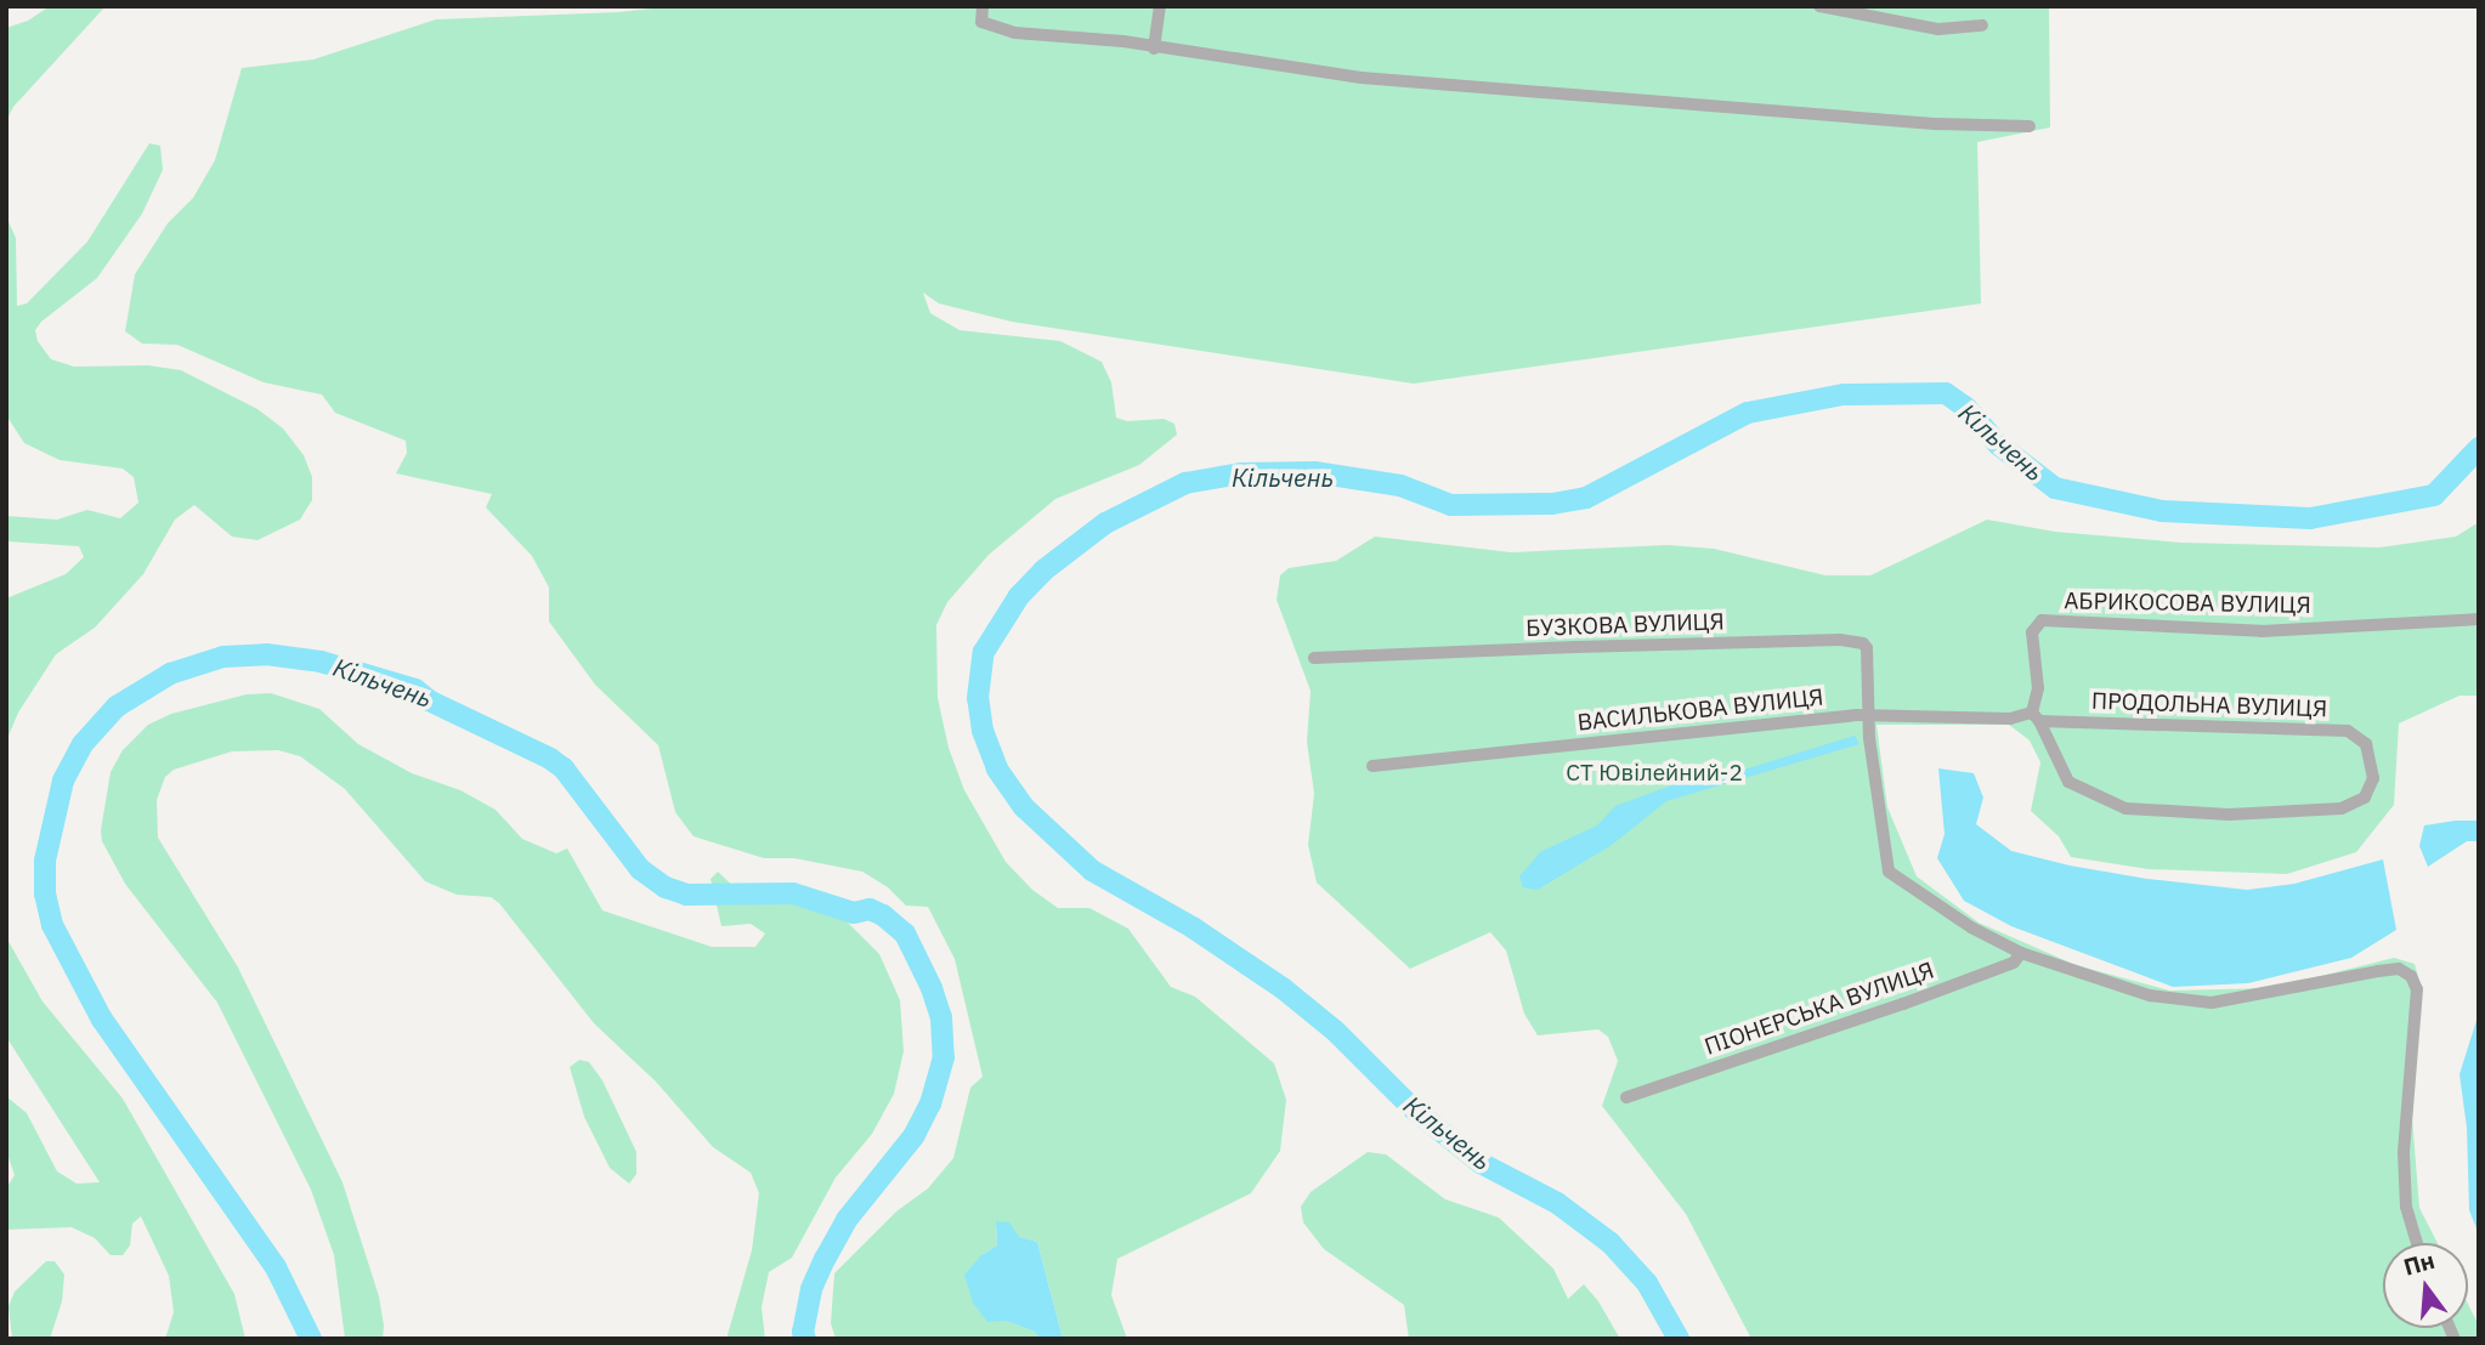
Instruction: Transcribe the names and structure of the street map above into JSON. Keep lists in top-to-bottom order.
{
  "streets": {
    "street": [
      "АБРИКОСОВА ВУЛИЦЯ",
      "БУЗКОВА ВУЛИЦЯ",
      "ПРОДОЛЬНА ВУЛИЦЯ",
      "ВАСИЛЬКОВА ВУЛИЦЯ",
      "ПІОНЕРСЬКА ВУЛИЦЯ"
    ]
  },
  "crossings": [
    ["АБРИКОСОВА ВУЛИЦЯ", "ПРОДОЛЬНА ВУЛИЦЯ"],
    ["АБРИКОСОВА ВУЛИЦЯ", "ВАСИЛЬКОВА ВУЛИЦЯ"],
    ["БУЗКОВА ВУЛИЦЯ", "ВАСИЛЬКОВА ВУЛИЦЯ"],
    ["БУЗКОВА ВУЛИЦЯ", "ПІОНЕРСЬКА ВУЛИЦЯ"],
    ["ПРОДОЛЬНА ВУЛИЦЯ", "ВАСИЛЬКОВА ВУЛИЦЯ"]
  ],
  "water": ["Кільчень"],
  "parks": ["СT Ювілейний-2"],
  "north": "top"
}
